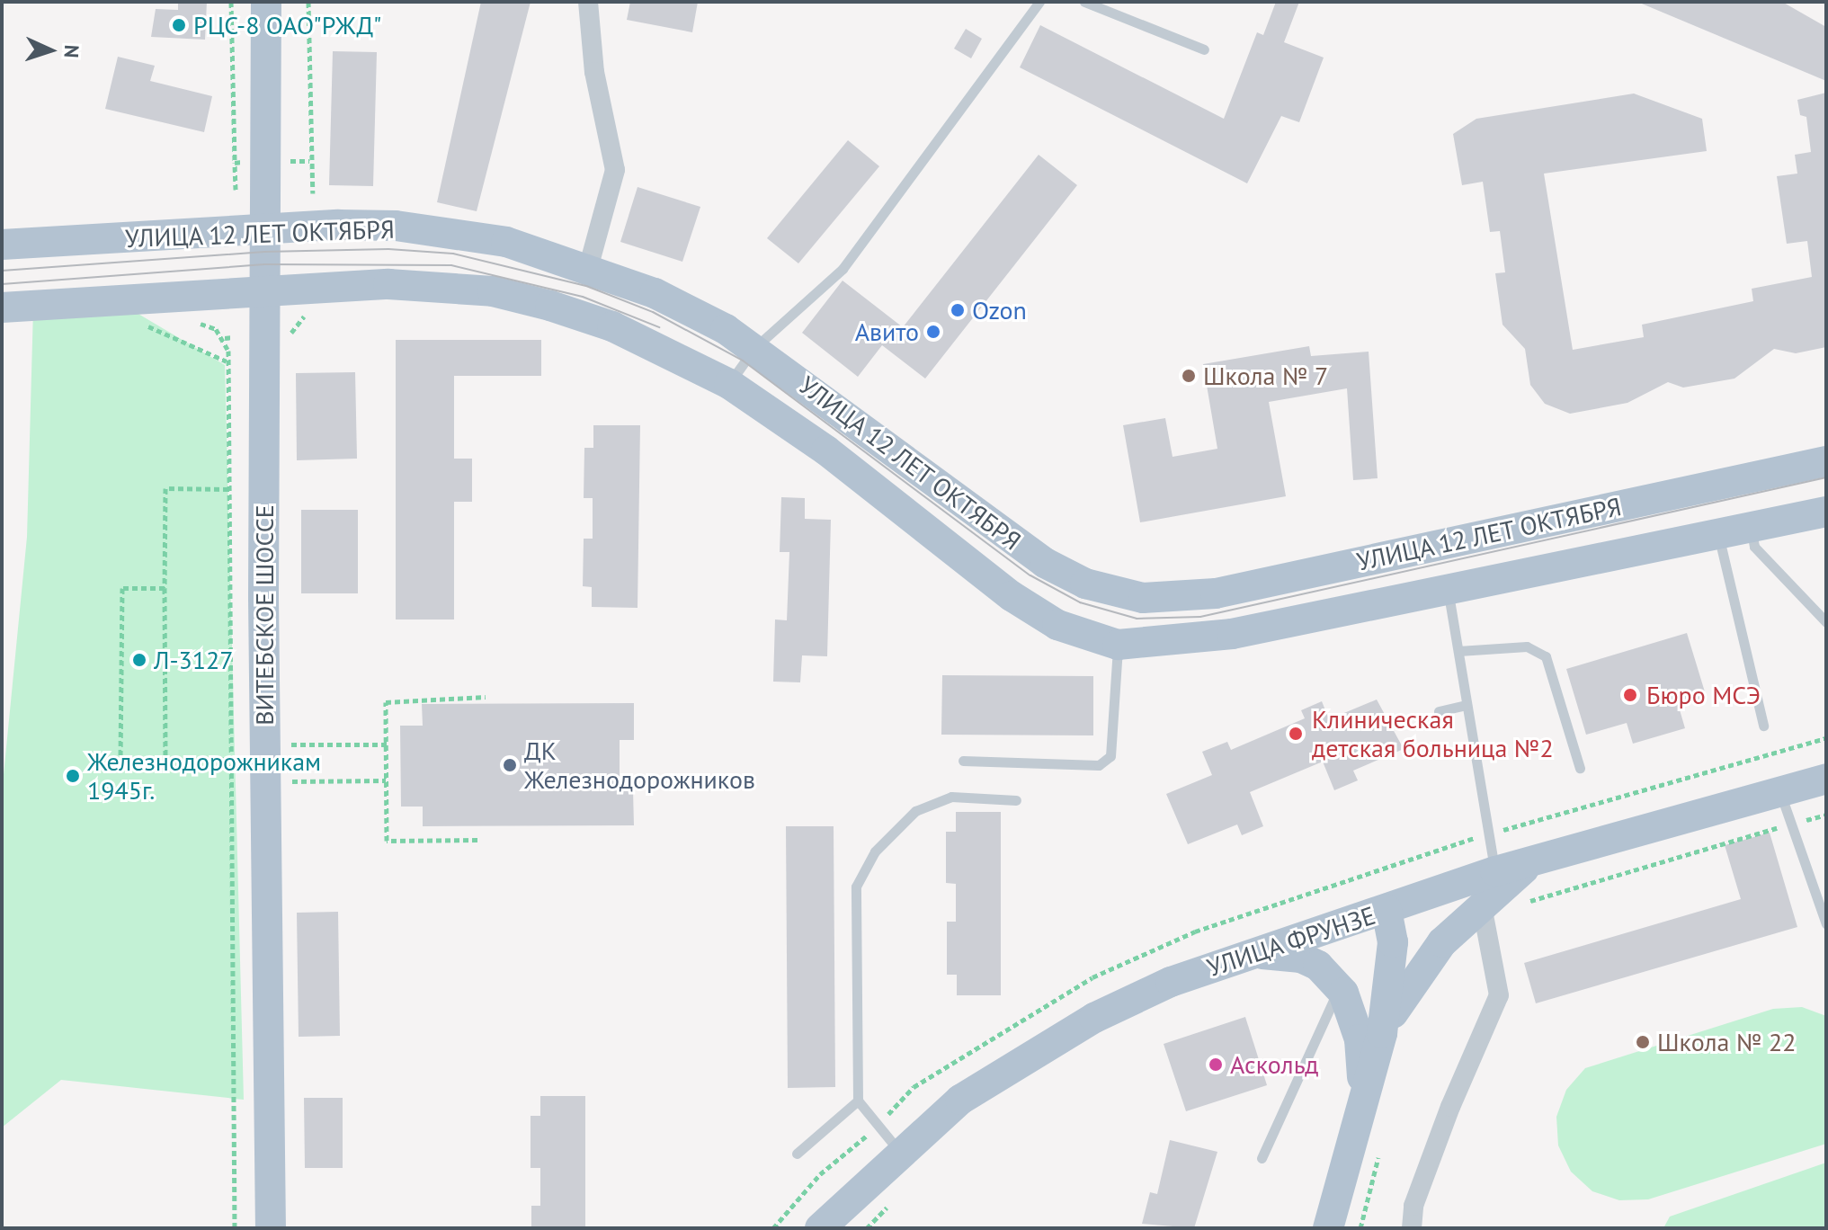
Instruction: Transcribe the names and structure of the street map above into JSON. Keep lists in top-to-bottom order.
{
  "streets": {
    "main road": ["УЛИЦА 12 ЛЕТ ОКТЯБРЯ", "ВИТЕБСКОЕ ШОССЕ", "УЛИЦА ФРУНЗЕ"]
  },
  "crossings": [
    ["УЛИЦА 12 ЛЕТ ОКТЯБРЯ", "ВИТЕБСКОЕ ШОССЕ"]
  ],
  "places": [
    "РЦС-8 ОАО\"РЖД\"",
    "Ozon",
    "Авито",
    "Школа № 7",
    "Л-3127",
    "Бюро МСЭ",
    "Клиническая детская больница №2",
    "ДК Железнодорожников",
    "Железнодорожникам 1945г.",
    "Школа № 22",
    "Аскольд"
  ],
  "north": "right"
}
